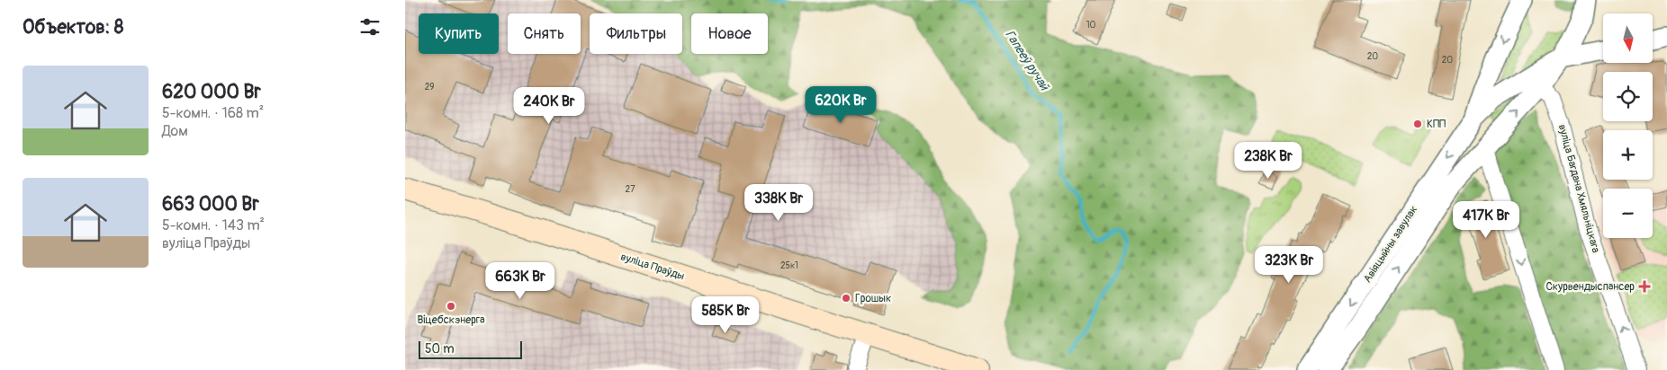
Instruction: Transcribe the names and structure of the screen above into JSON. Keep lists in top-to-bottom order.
{
  "streets": {
    "main road": ["вуліца Праўды"],
    "street": ["вуліца Багдана Хмяльніцкага", "Авіяцыйны завулак"]
  },
  "water": ["Гапееў ручай"],
  "places": {
    "other": ["КПП", "Грошык", "Віцебскэнерга"],
    "health": ["Скурвендыспансер"]
  },
  "house_numbers": [
    "10",
    "20",
    "20",
    "29",
    "27",
    "25к1"
  ],
  "scale_bar": "50 m",
  "north": "bottom",
  "page": {
    "heading": "Объектов: 8",
    "map_buttons": ["+", "−"],
    "chip": [
      "Купить",
      "Снять",
      "Фильтры",
      "Новое"
    ],
    "list": [
      {
        "name": "620 000 Br",
        "note": "5-комн. · 168 m² · Дом"
      },
      {
        "name": "663 000 Br",
        "note": "5-комн. · 143 m² · вуліца Праўды"
      }
    ],
    "price": [
      "620K Br",
      "240K Br",
      "238K Br",
      "338K Br",
      "417K Br",
      "323K Br",
      "663K Br",
      "585K Br"
    ],
    "scale": "50 m"
  }
}
